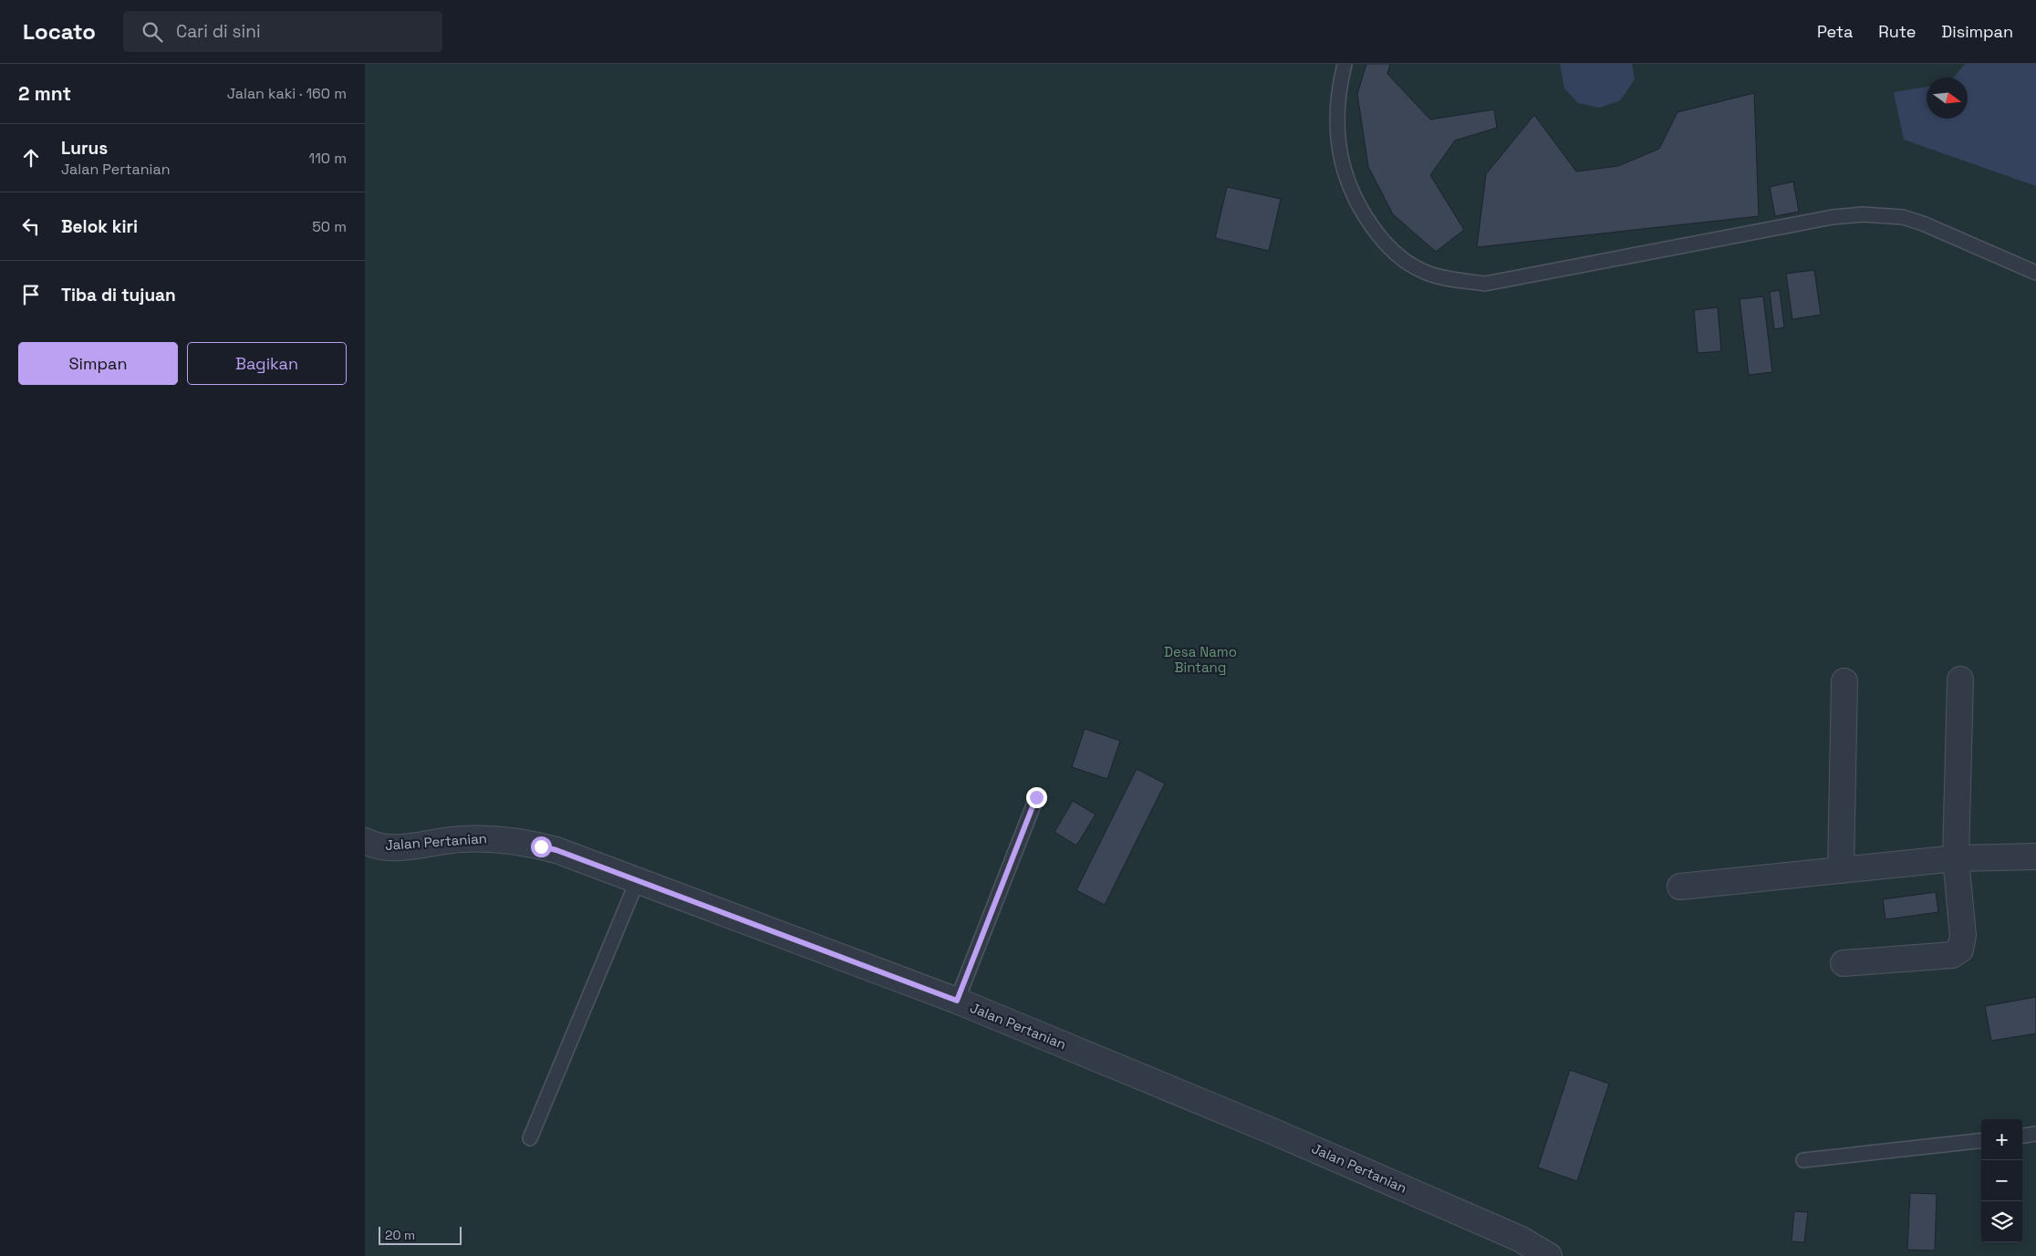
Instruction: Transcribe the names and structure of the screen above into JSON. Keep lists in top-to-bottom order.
{
  "streets": {
    "street": ["Jalan Pertanian"]
  },
  "parks": ["Desa Namo Bintang"],
  "scale_bar": "20 m",
  "north": "right",
  "page": {
    "header": "Locato",
    "search": "Cari di sini",
    "nav": ["Peta", "Rute", "Disimpan"],
    "heading": ["2 mnt", "Jalan kaki · 160 m"],
    "list": [
      ["Lurus", "Jalan Pertanian", "110 m"],
      ["Belok kiri", "50 m"],
      "Tiba di tujuan"
    ],
    "buttons": ["Simpan", "Bagikan"],
    "map_buttons": ["+", "−"],
    "scale": "20 m"
  }
}
